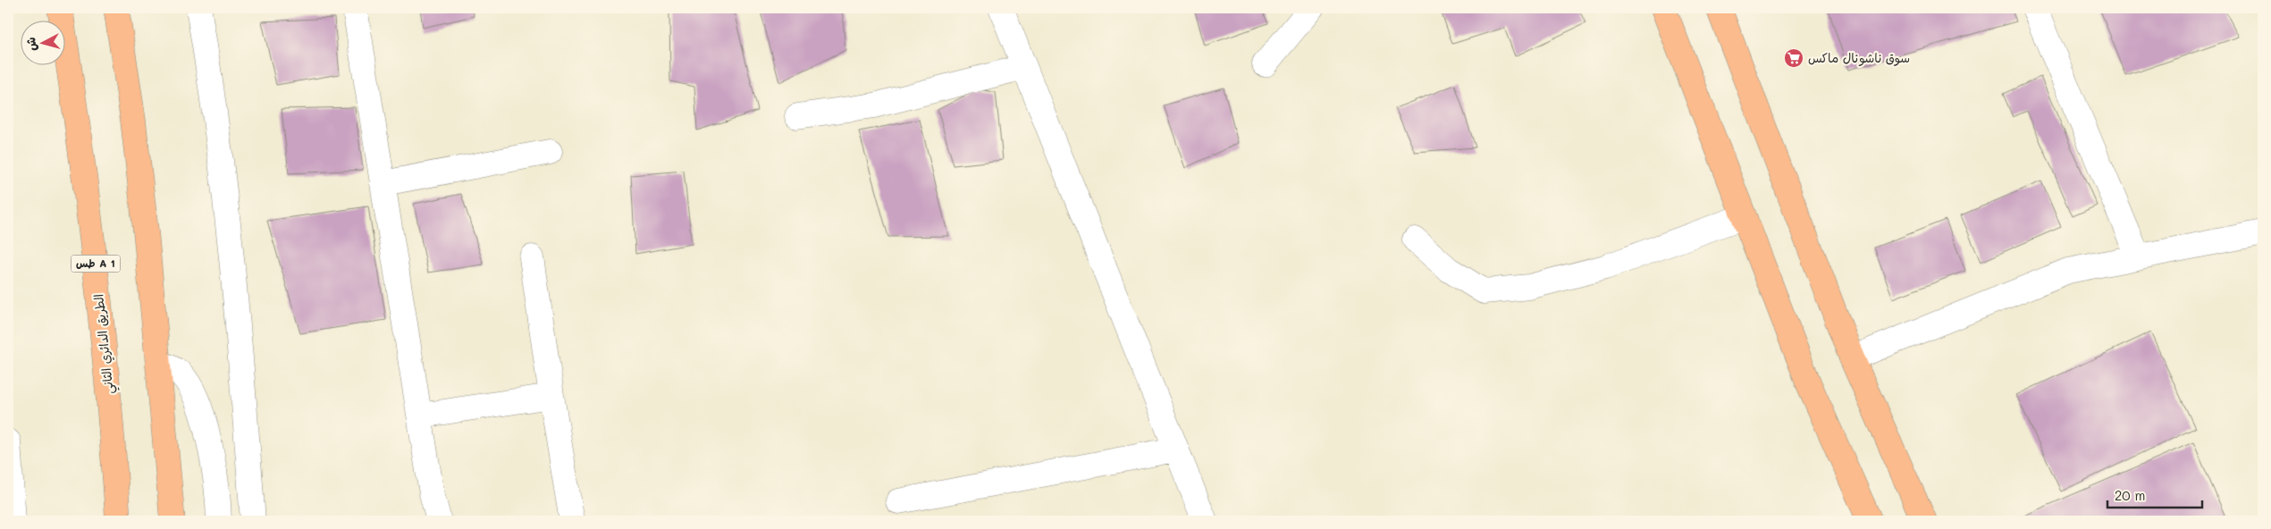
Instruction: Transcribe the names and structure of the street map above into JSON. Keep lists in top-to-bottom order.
{
  "streets": {
    "highway": ["طس A 1", "الطريق الدائري الثاني"]
  },
  "places": {
    "supermarket": ["سوق ناشونال ماكس"]
  },
  "scale_bar": "20 m",
  "north": "left"
}
